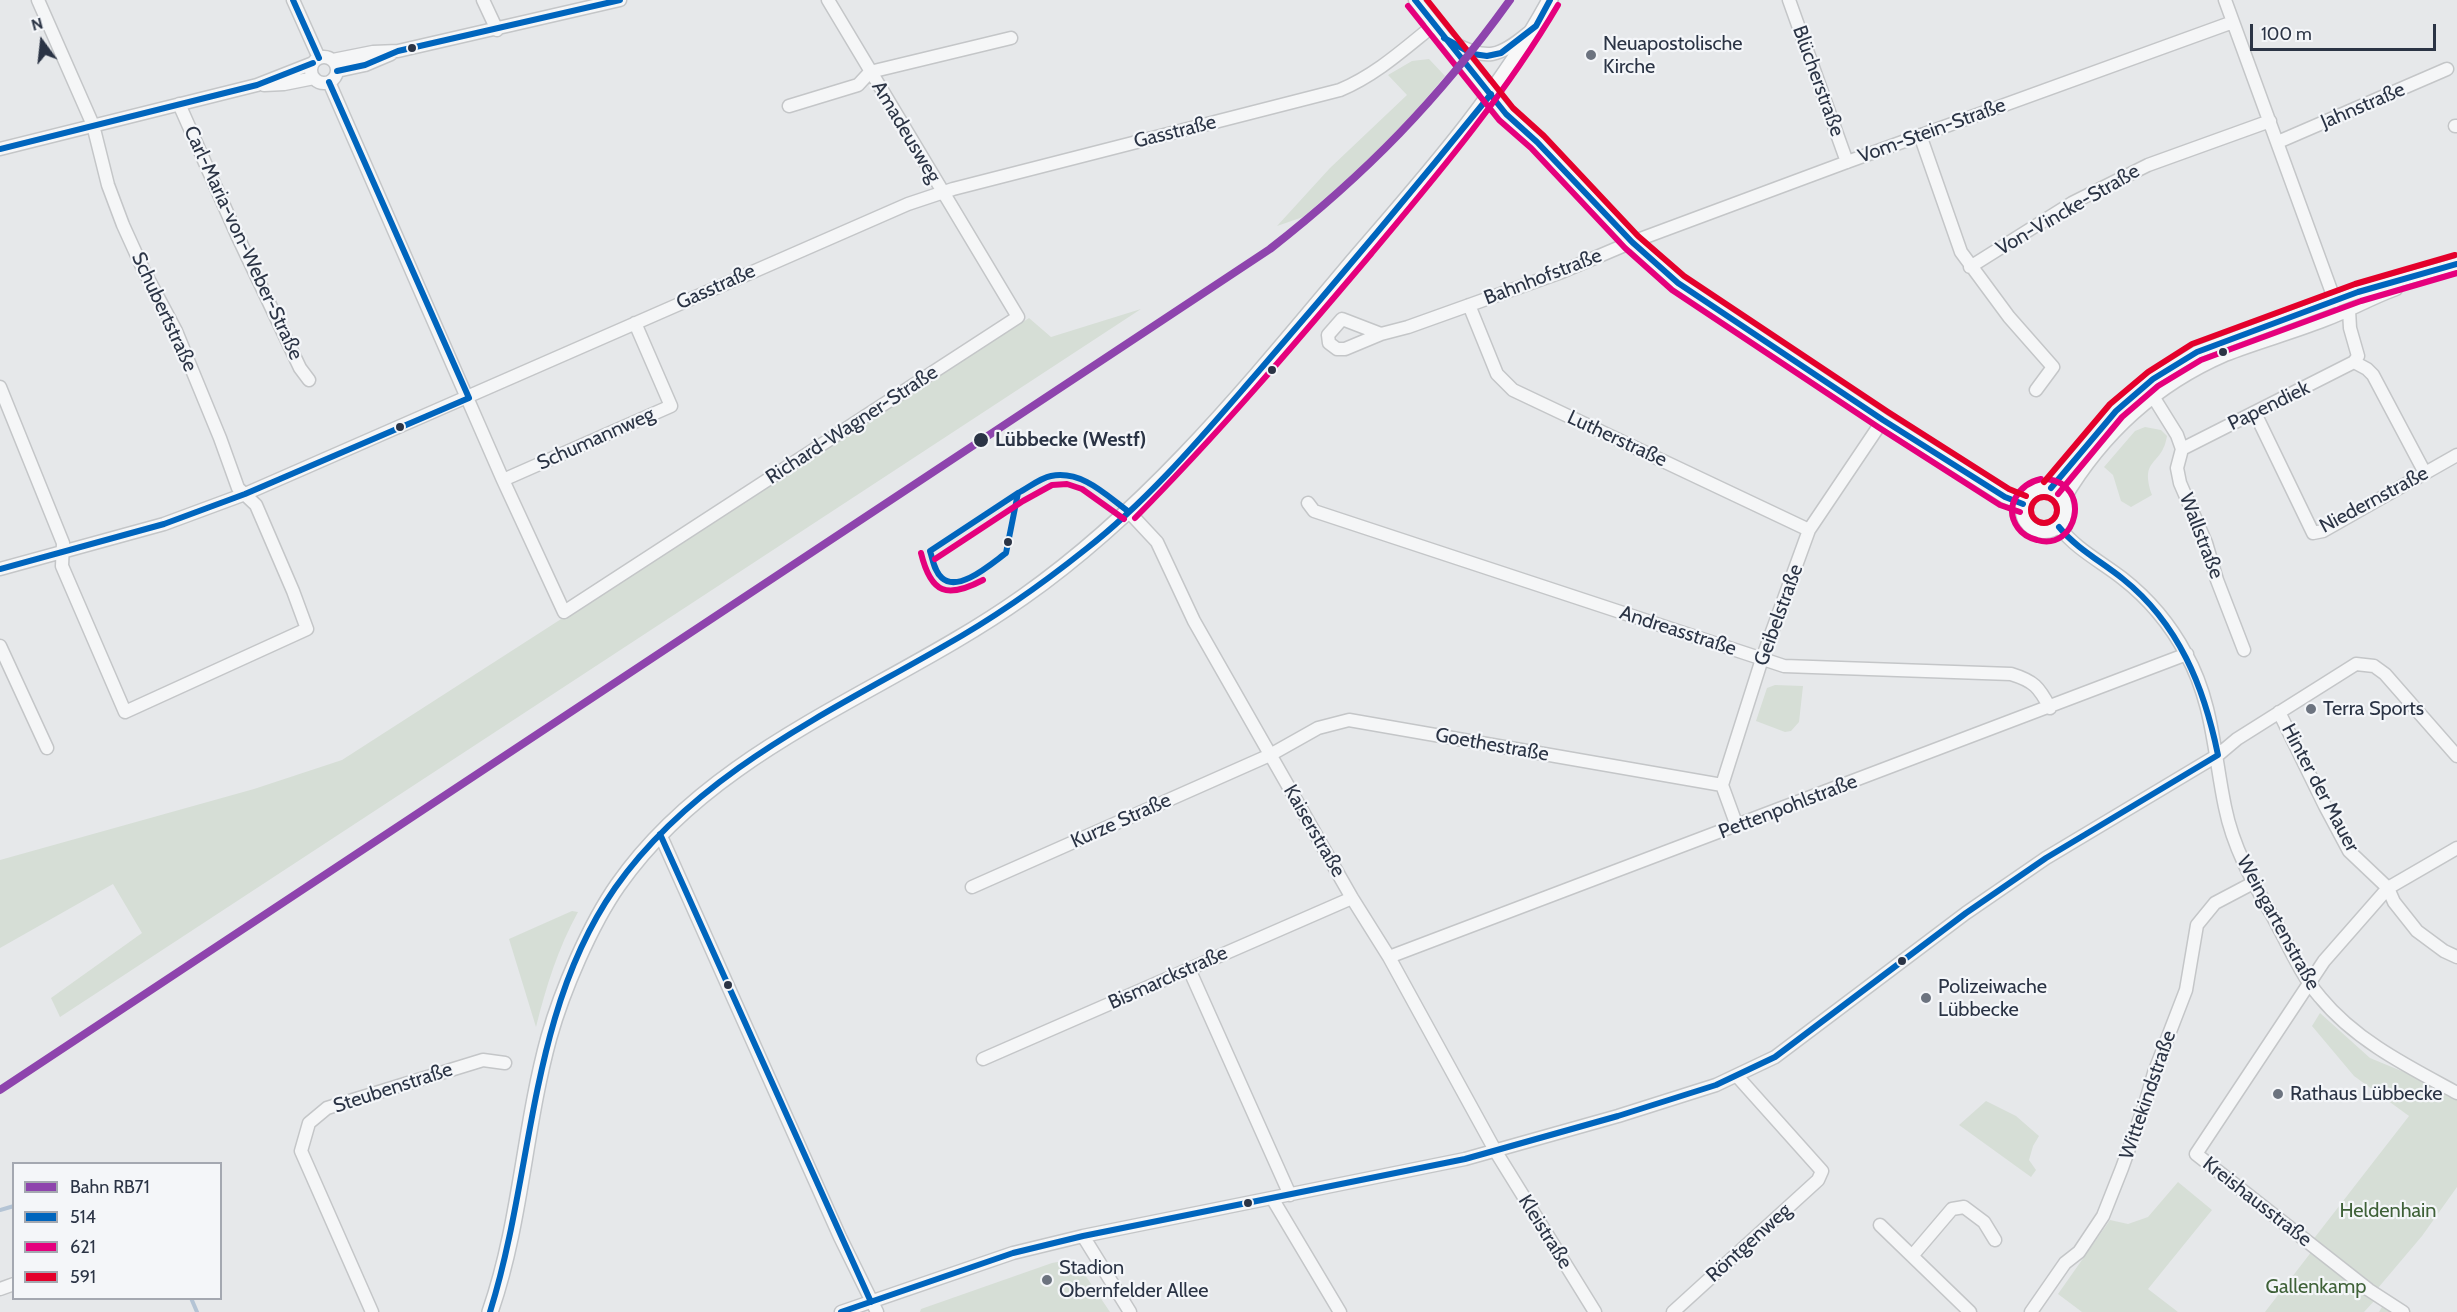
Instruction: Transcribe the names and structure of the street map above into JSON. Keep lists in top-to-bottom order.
{
  "streets": {
    "street": [
      "Blücherstraße",
      "Jahnstraße",
      "Vom-Stein-Straße",
      "Amadeusweg",
      "Gasstraße",
      "Von-Vincke-Straße",
      "Carl-Maria-von-Weber-Straße",
      "Bahnhofstraße",
      "Schubertstraße",
      "Papendiek",
      "Richard-Wagner-Straße",
      "Schumannweg",
      "Lutherstraße",
      "Niedernstraße",
      "Wallstraße",
      "Geibelstraße",
      "Andreasstraße",
      "Goethestraße",
      "Hinter der Mauer",
      "Pettenpohlstraße",
      "Kurze Straße",
      "Kaiserstraße",
      "Weingartenstraße",
      "Bismarckstraße",
      "Steubenstraße",
      "Wittekindstraße",
      "Kreishausstraße",
      "Kleistraße",
      "Röntgenweg"
    ]
  },
  "crossings": [
    ["Blücherstraße", "Vom-Stein-Straße"],
    ["Vom-Stein-Straße", "Bahnhofstraße"],
    ["Amadeusweg", "Gasstraße"],
    ["Amadeusweg", "Richard-Wagner-Straße"],
    ["Gasstraße", "Schubertstraße"],
    ["Gasstraße", "Richard-Wagner-Straße"],
    ["Gasstraße", "Schumannweg"],
    ["Bahnhofstraße", "Lutherstraße"],
    ["Papendiek", "Niedernstraße"],
    ["Papendiek", "Wallstraße"],
    ["Richard-Wagner-Straße", "Schumannweg"],
    ["Lutherstraße", "Geibelstraße"],
    ["Geibelstraße", "Andreasstraße"],
    ["Geibelstraße", "Goethestraße"],
    ["Andreasstraße", "Pettenpohlstraße"],
    ["Goethestraße", "Kurze Straße"],
    ["Goethestraße", "Kaiserstraße"],
    ["Pettenpohlstraße", "Kaiserstraße"],
    ["Kurze Straße", "Kaiserstraße"],
    ["Kaiserstraße", "Bismarckstraße"],
    ["Kaiserstraße", "Kleistraße"],
    ["Weingartenstraße", "Wittekindstraße"],
    ["Weingartenstraße", "Kreishausstraße"]
  ],
  "parks": ["Heldenhain", "Gallenkamp"],
  "places": [
    "Neuapostolische Kirche",
    "Lübbecke (Westf)",
    "Terra Sports",
    "Polizeiwache Lübbecke",
    "Rathaus Lübbecke",
    "Stadion Obernfelder Allee"
  ],
  "lines": [
    "rail line RB71",
    "transit line 514",
    "transit line 591",
    "transit line 621"
  ],
  "legend": [
    "Bahn RB71",
    "514",
    "621",
    "591"
  ],
  "scale_bar": "100 m",
  "north": "top"
}
